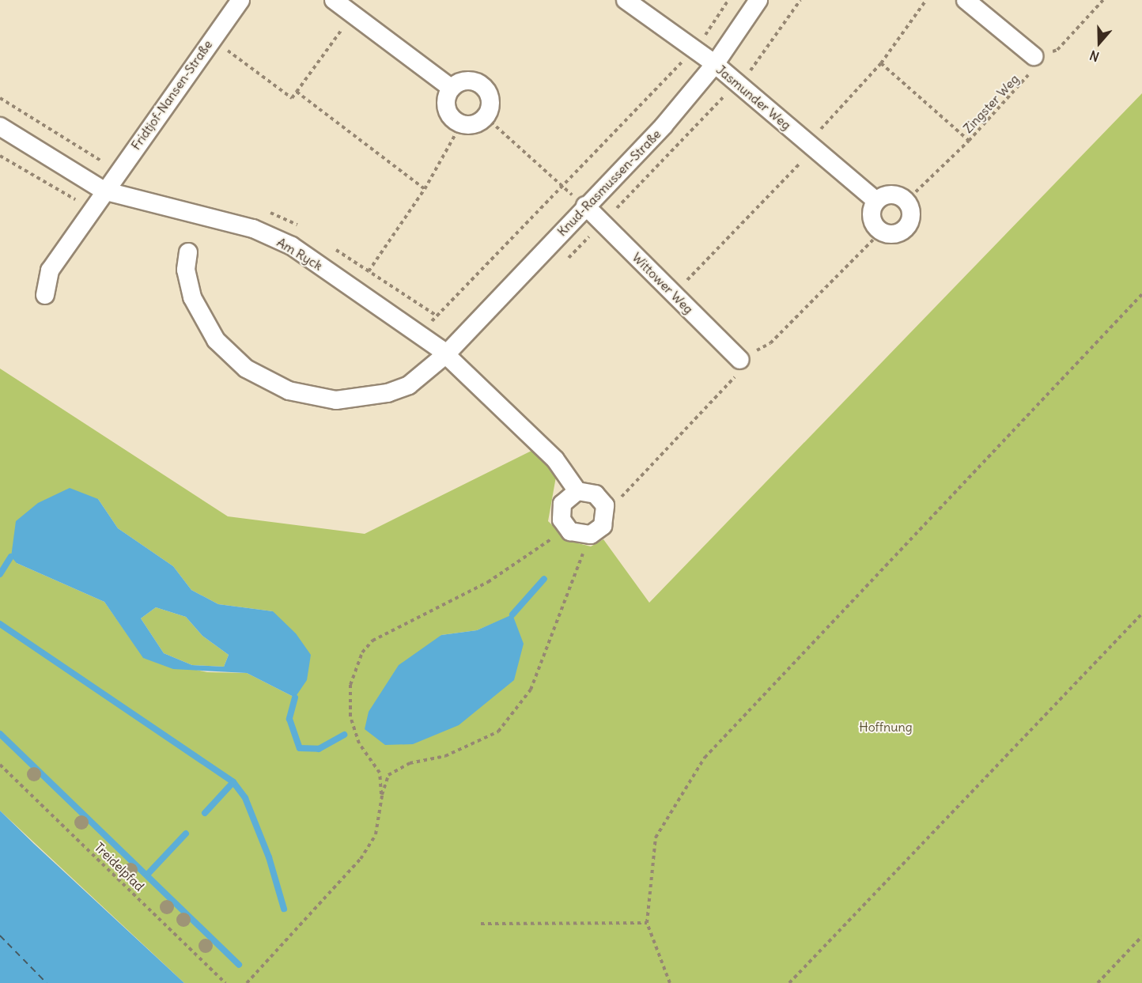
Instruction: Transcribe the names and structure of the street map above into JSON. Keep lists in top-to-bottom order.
{
  "streets": {
    "street": [
      "Fridtjof-Nansen-Straße",
      "Jasmunder Weg",
      "Knud-Rasmussen-Straße",
      "Am Ryck",
      "Wittower Weg"
    ],
    "path": ["Zingster Weg", "Treidelpfad"]
  },
  "crossings": [
    ["Fridtjof-Nansen-Straße", "Am Ryck"],
    ["Jasmunder Weg", "Zingster Weg"],
    ["Jasmunder Weg", "Knud-Rasmussen-Straße"],
    ["Knud-Rasmussen-Straße", "Am Ryck"],
    ["Knud-Rasmussen-Straße", "Wittower Weg"]
  ],
  "parks": ["Hoffnung"],
  "north": "bottom"
}
